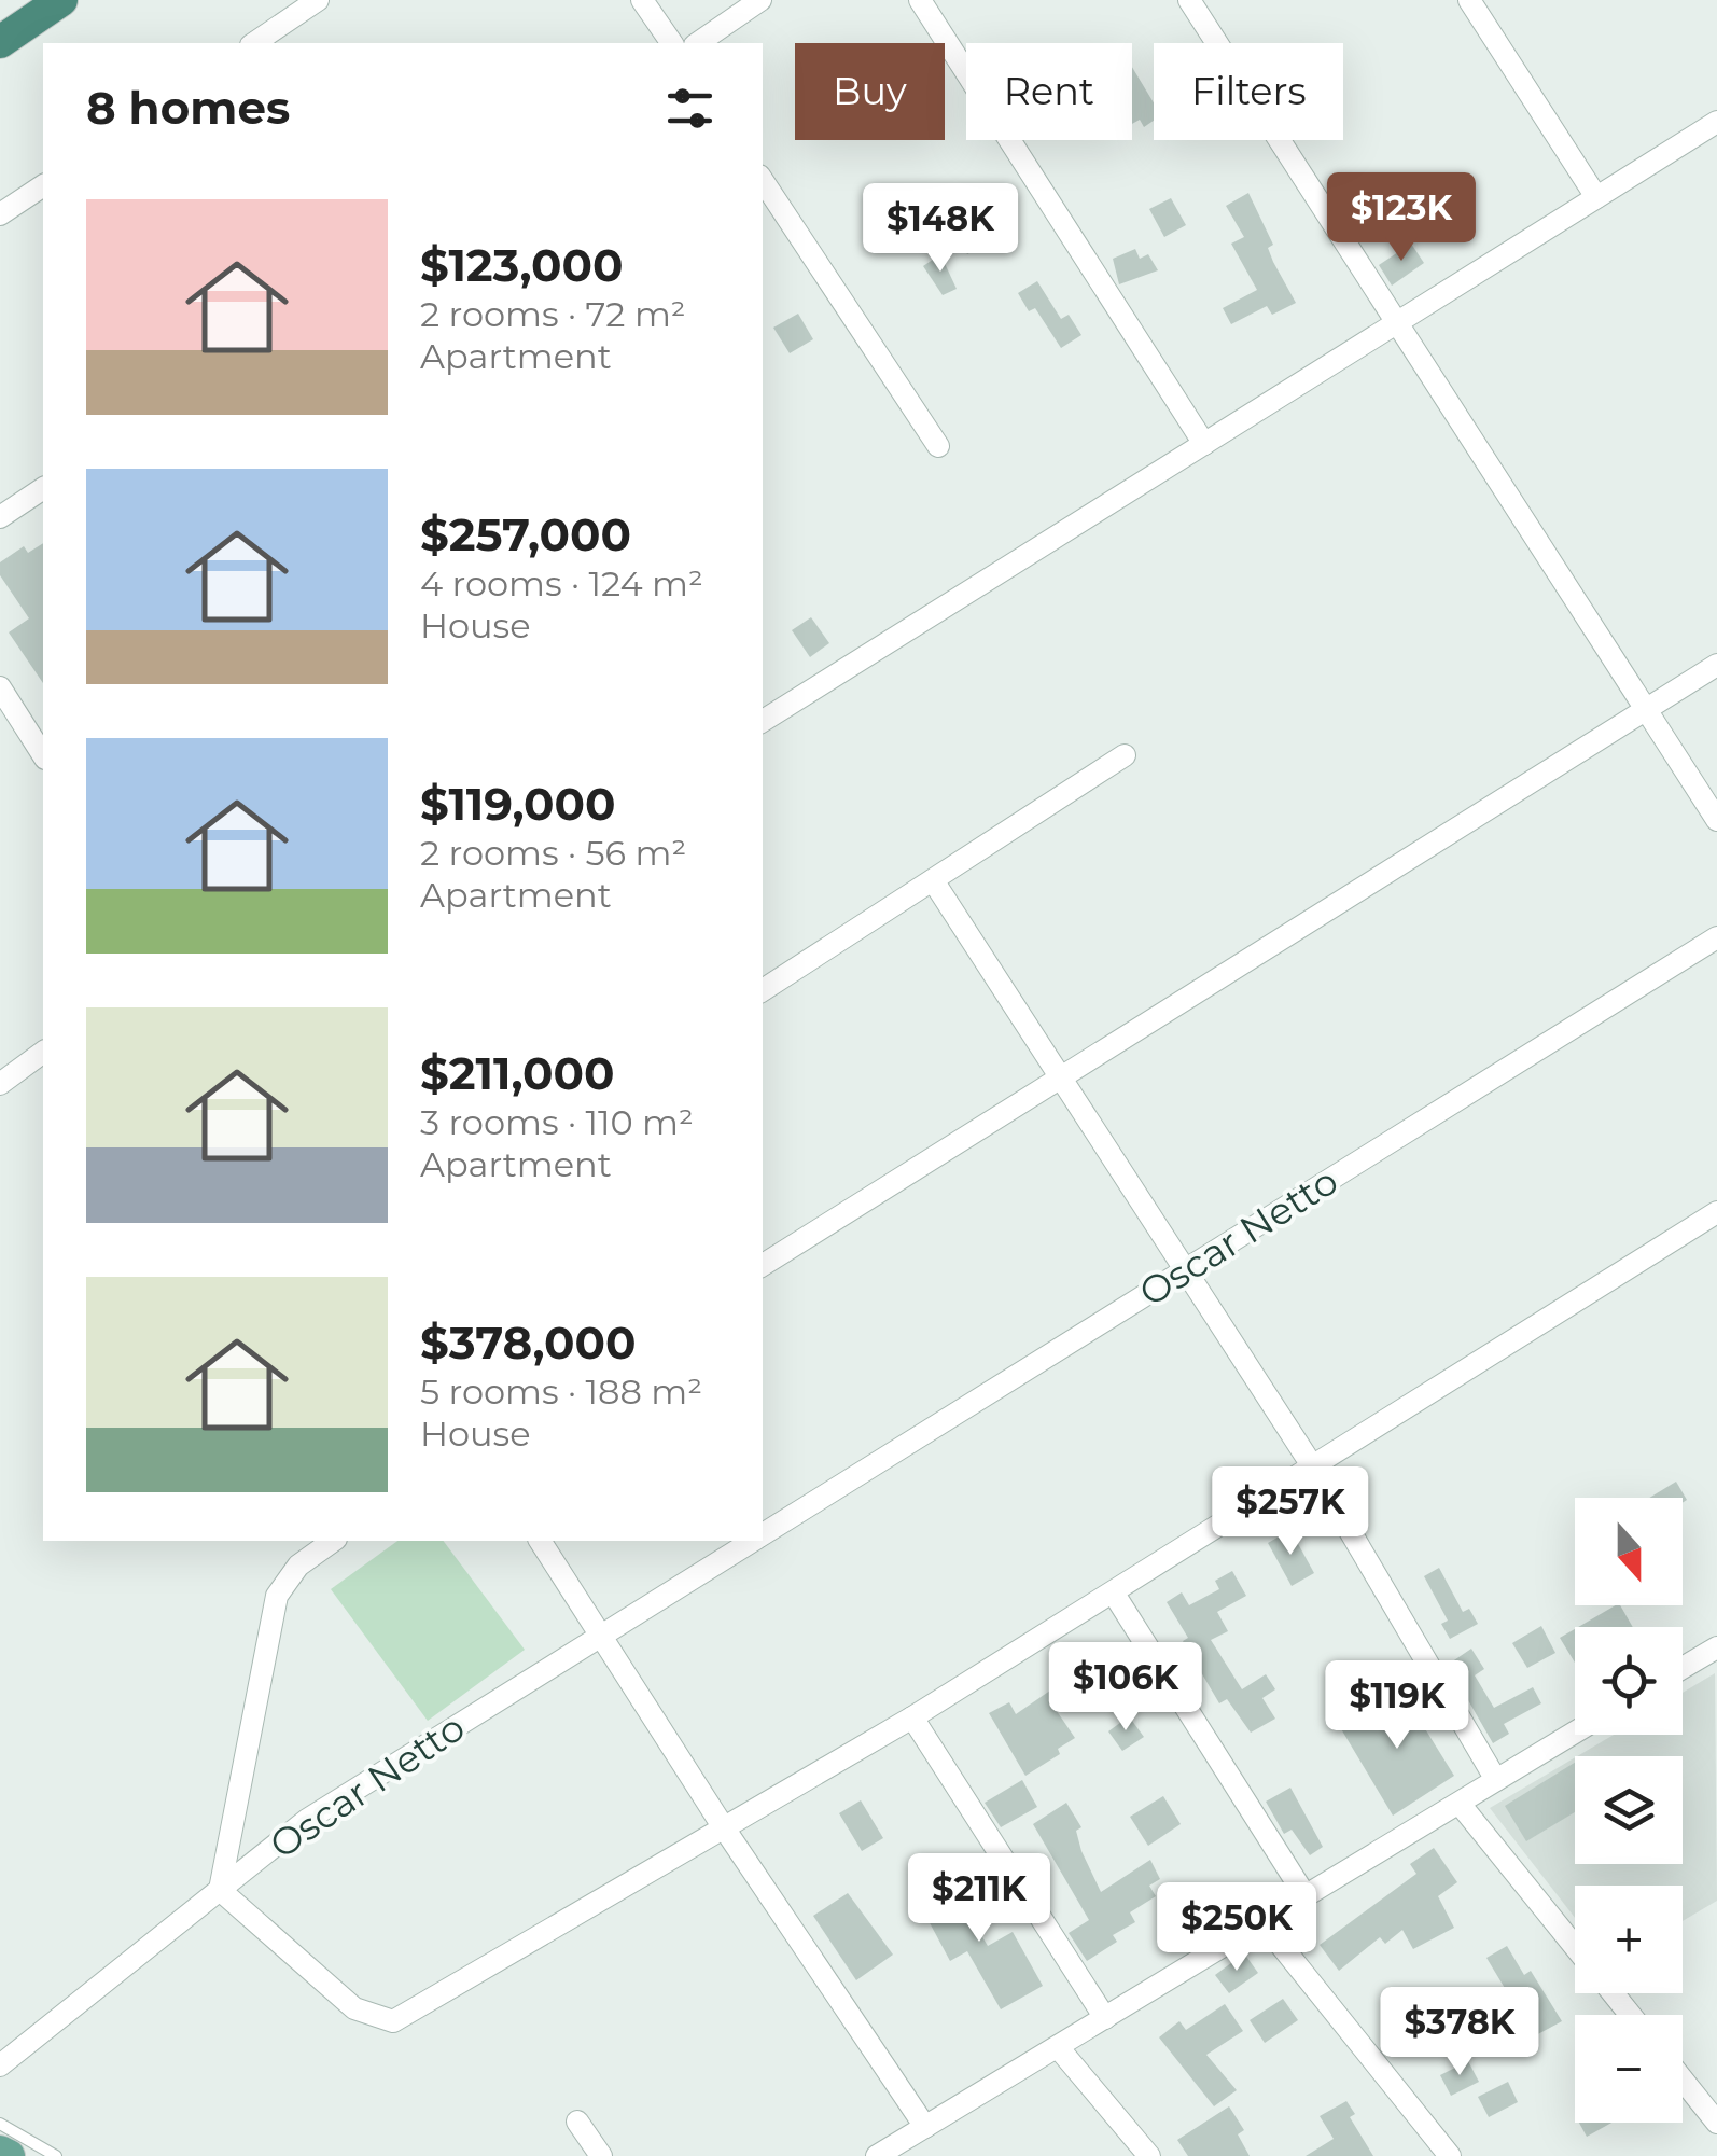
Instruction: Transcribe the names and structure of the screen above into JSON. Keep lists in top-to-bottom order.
{
  "streets": {
    "street": ["Oscar Netto"]
  },
  "north": "bottom",
  "page": {
    "chip": ["Buy", "Rent", "Filters"],
    "heading": "8 homes",
    "price": [
      "$123K",
      "$148K",
      "$257K",
      "$106K",
      "$119K",
      "$211K",
      "$250K",
      "$378K"
    ],
    "list": [
      {
        "name": "$123,000",
        "note": "2 rooms · 72 m² · Apartment"
      },
      {
        "name": "$257,000",
        "note": "4 rooms · 124 m² · House"
      },
      {
        "name": "$119,000",
        "note": "2 rooms · 56 m² · Apartment"
      },
      {
        "name": "$211,000",
        "note": "3 rooms · 110 m² · Apartment"
      },
      {
        "name": "$378,000",
        "note": "5 rooms · 188 m² · House"
      }
    ],
    "map_buttons": ["+", "−"]
  }
}
